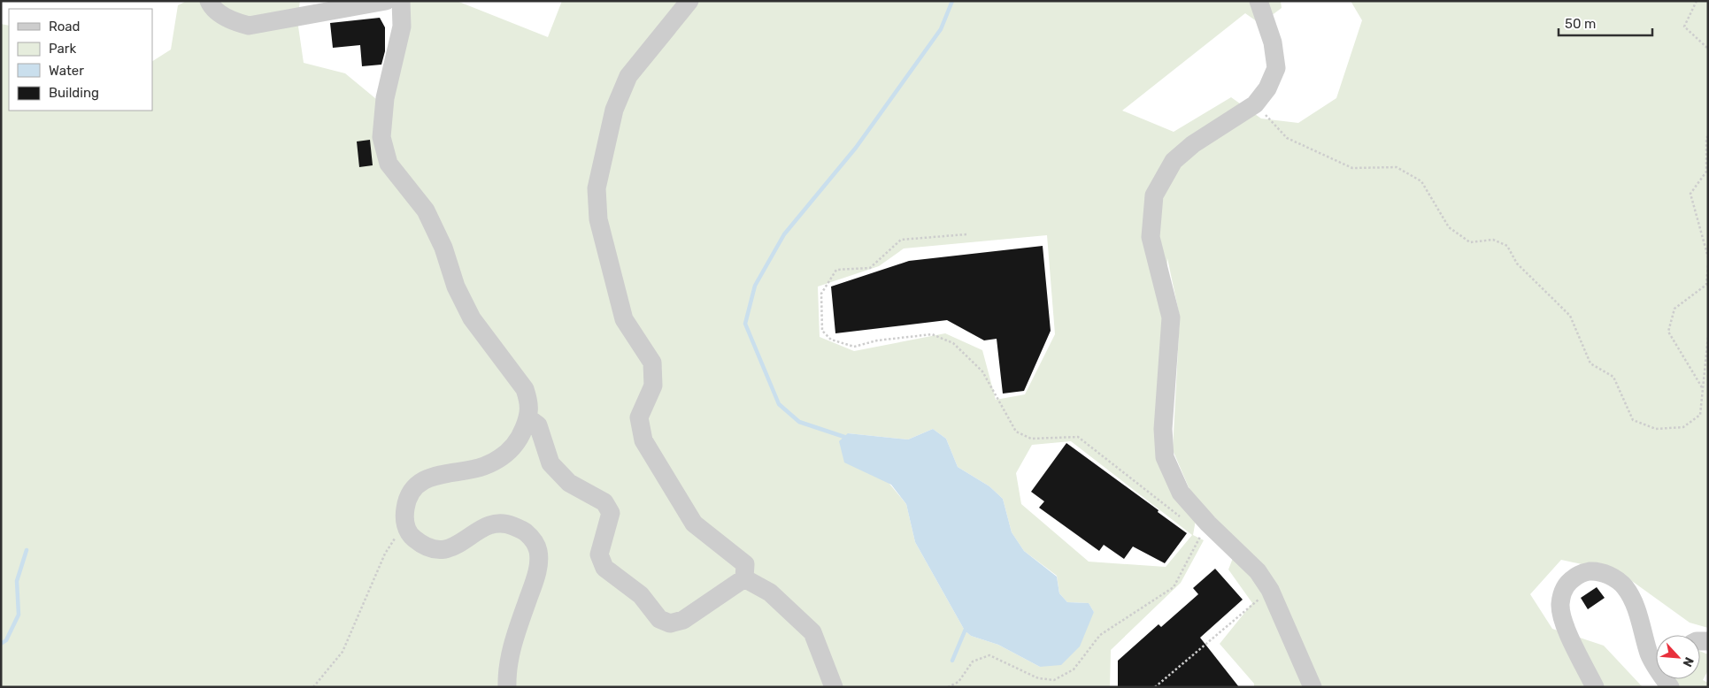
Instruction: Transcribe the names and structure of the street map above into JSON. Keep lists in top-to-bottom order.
{
  "legend": [
    "Road",
    "Park",
    "Water",
    "Building"
  ],
  "scale_bar": "50 m",
  "north": "bottom right"
}
